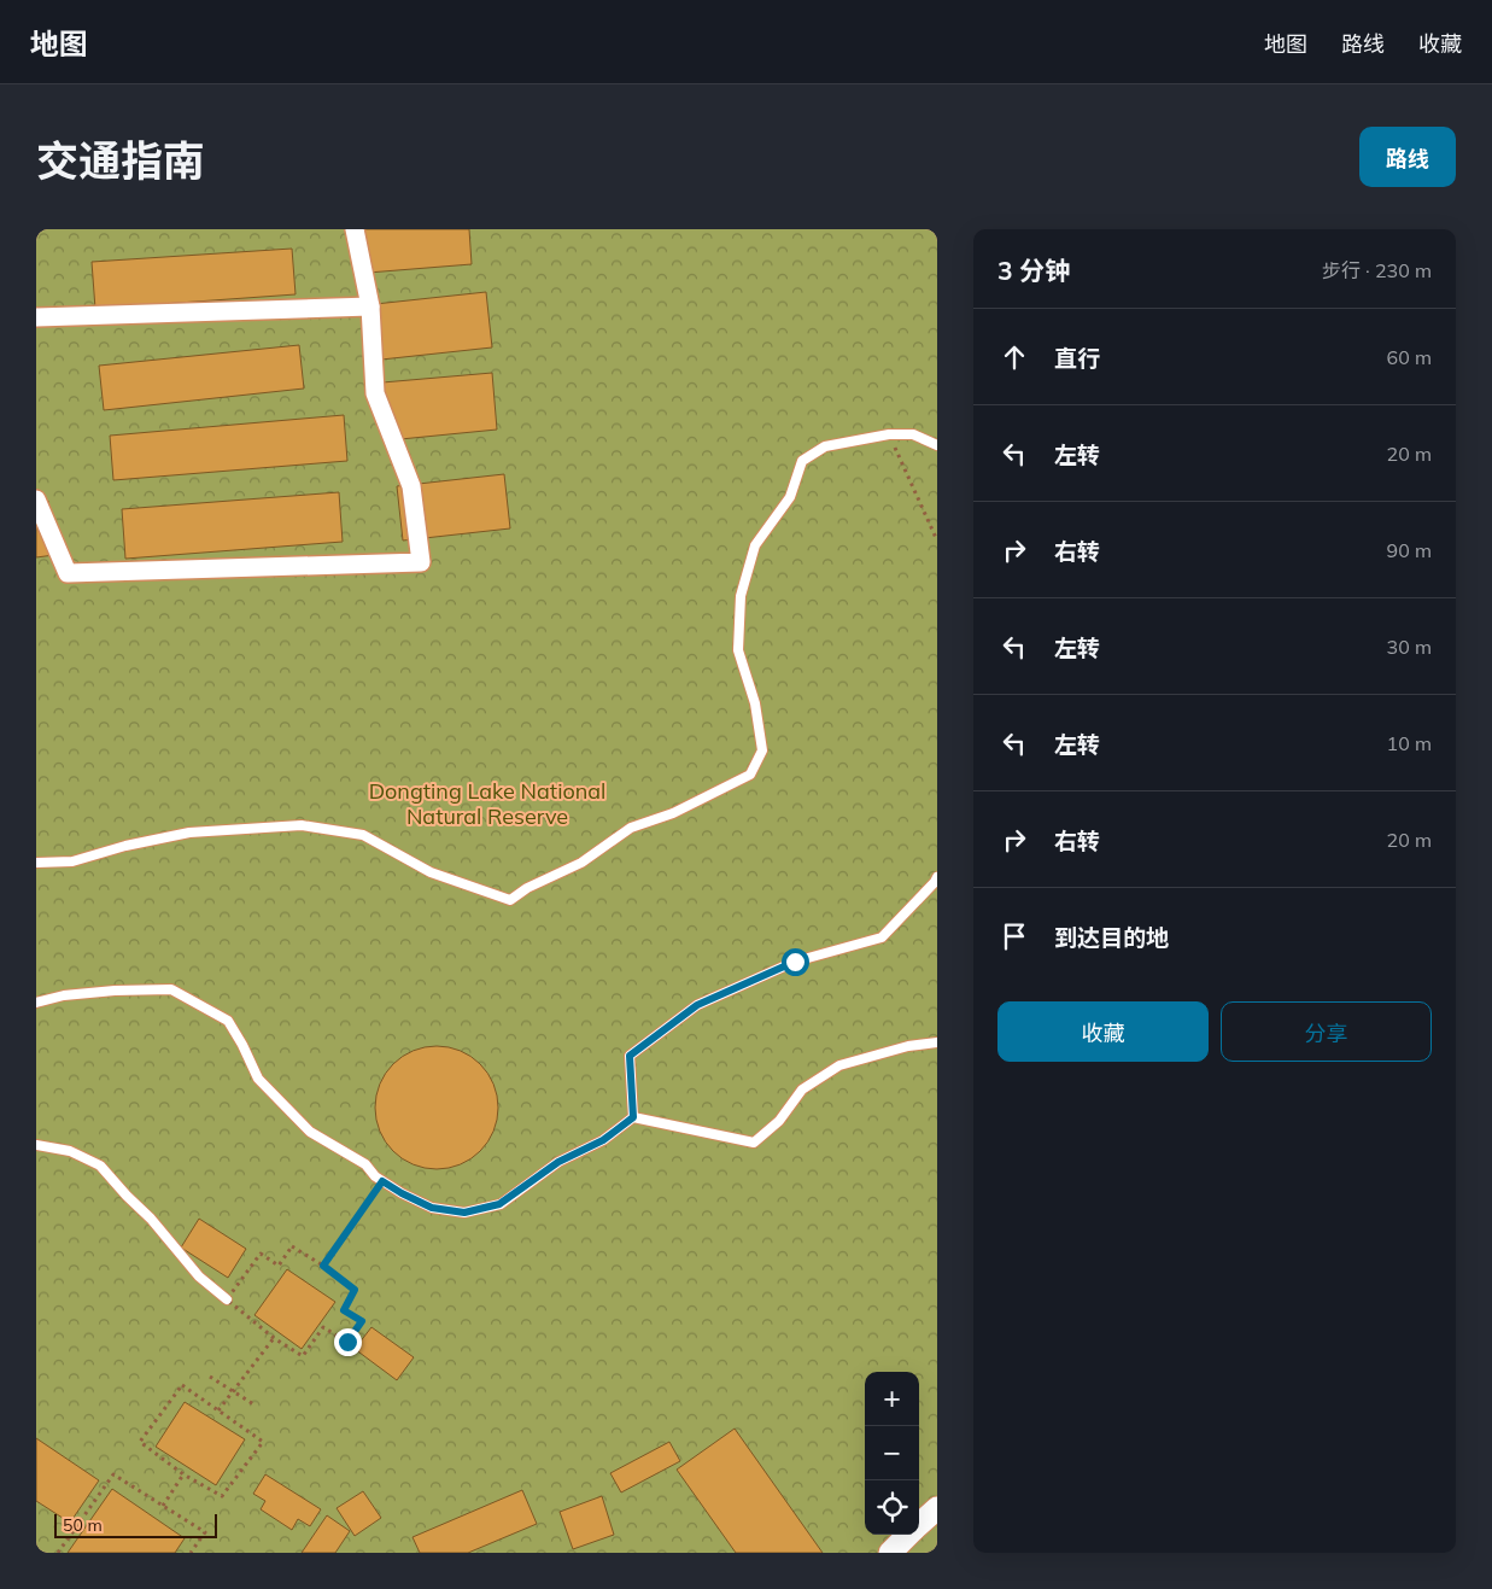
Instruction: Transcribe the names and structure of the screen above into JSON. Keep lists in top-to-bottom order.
{
  "parks": ["Dongting Lake National Natural Reserve"],
  "scale_bar": "50 m",
  "page": {
    "header": "地图",
    "nav": ["地图", "路线", "收藏"],
    "title": "交通指南",
    "buttons": [
      "路线",
      ["收藏", "分享"]
    ],
    "heading": ["3 分钟", "步行 · 230 m"],
    "list": [
      ["直行", "60 m"],
      ["左转", "20 m"],
      ["右转", "90 m"],
      ["左转", "30 m"],
      ["左转", "10 m"],
      ["右转", "20 m"],
      "到达目的地"
    ],
    "map_buttons": ["+", "−"],
    "scale": "50 m"
  }
}
